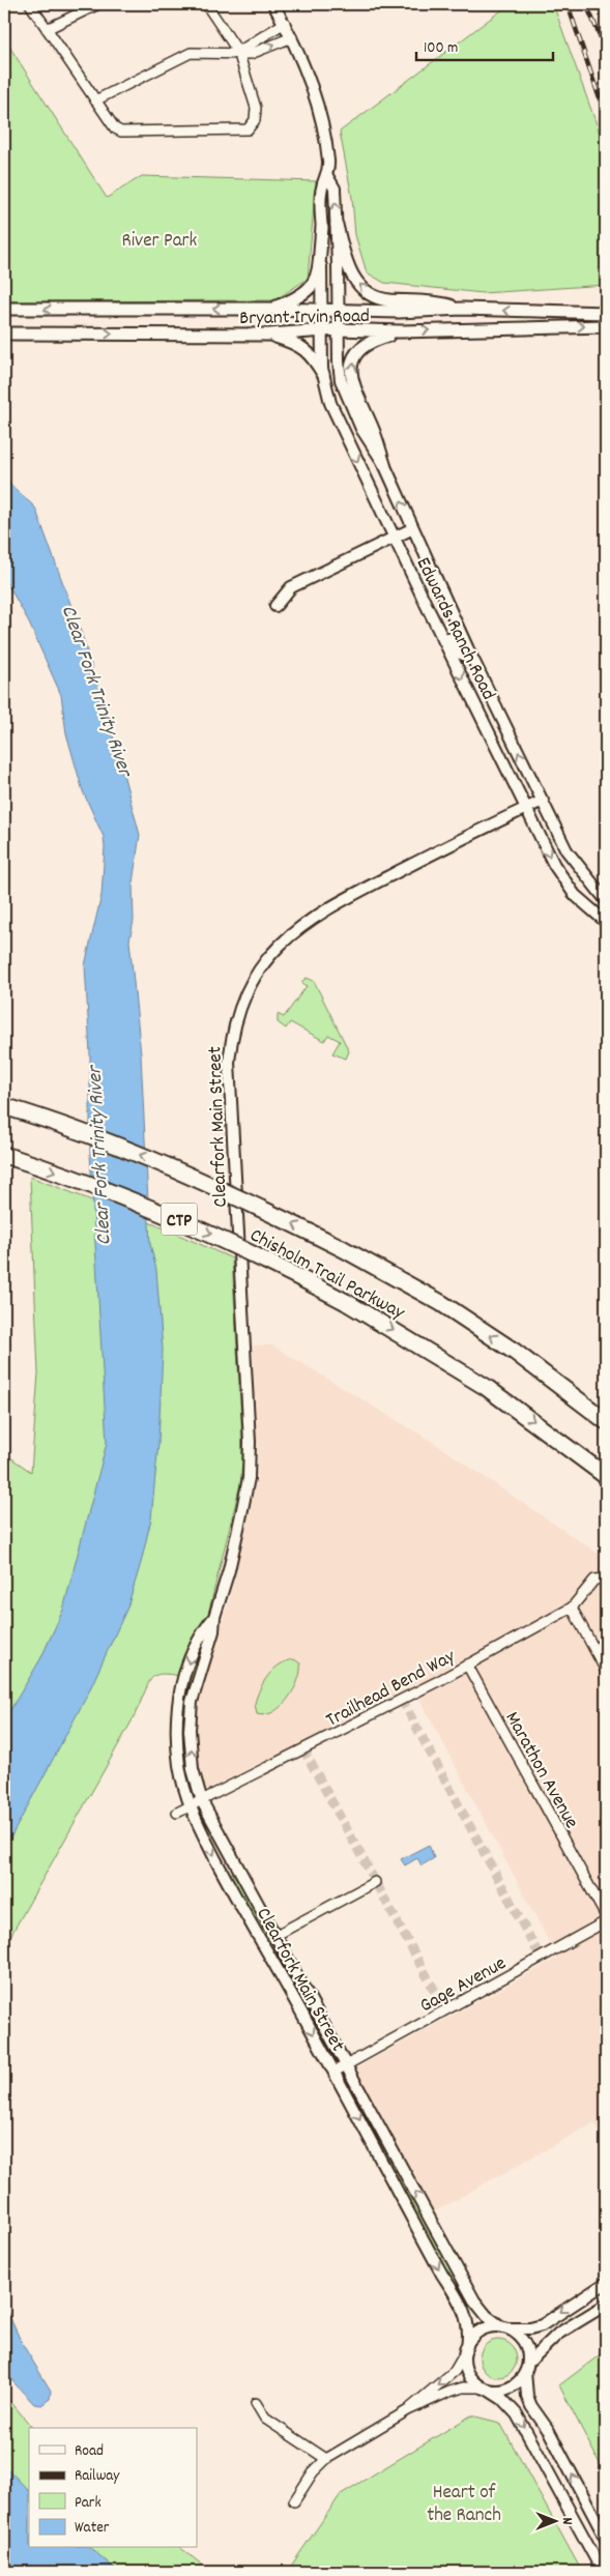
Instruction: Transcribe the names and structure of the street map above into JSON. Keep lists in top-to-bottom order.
{
  "streets": {
    "highway": ["CTP", "Chisholm Trail Parkway"],
    "main road": ["Bryant Irvin Road"],
    "street": [
      "Edwards Ranch Road",
      "Clearfork Main Street",
      "Trailhead Bend Way",
      "Marathon Avenue",
      "Gage Avenue"
    ]
  },
  "crossings": [
    ["Bryant Irvin Road", "Edwards Ranch Road"],
    ["Edwards Ranch Road", "Clearfork Main Street"],
    ["Clearfork Main Street", "Trailhead Bend Way"],
    ["Clearfork Main Street", "Gage Avenue"],
    ["Trailhead Bend Way", "Marathon Avenue"]
  ],
  "water": ["Clear Fork Trinity River"],
  "parks": ["River Park", "Heart of the Ranch"],
  "legend": [
    "Road",
    "Railway",
    "Park",
    "Water"
  ],
  "scale_bar": "100 m",
  "north": "right"
}
